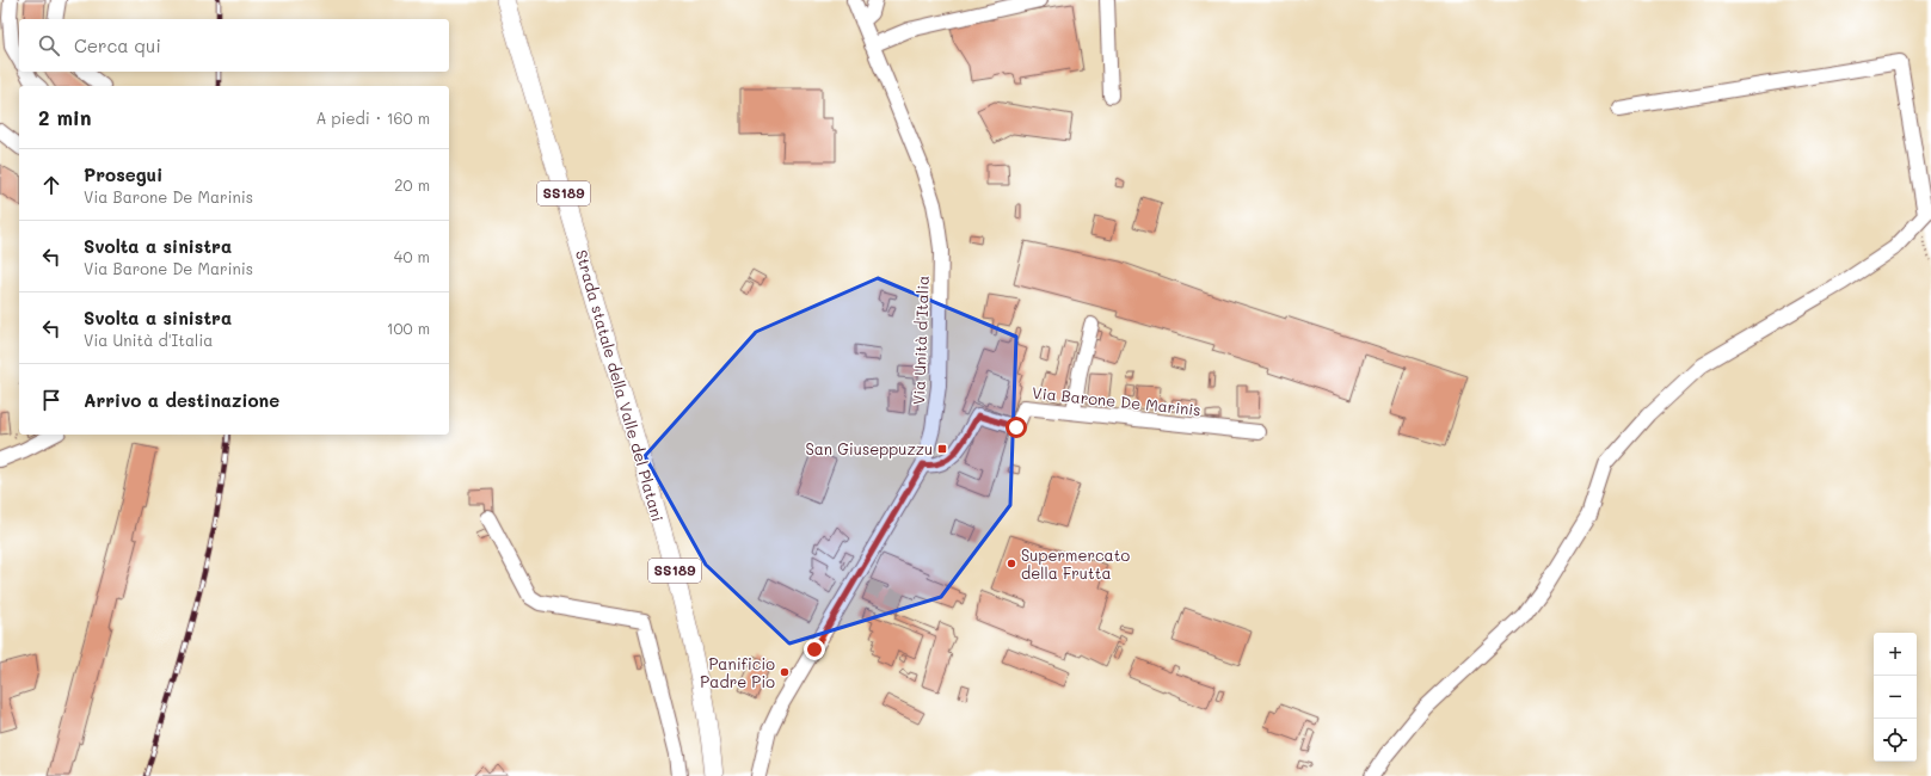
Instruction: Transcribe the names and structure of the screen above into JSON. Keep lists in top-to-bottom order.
{
  "streets": {
    "main road": ["SS189", "Strada statale della Valle del Platani"],
    "street": ["Via Unità d'Italia", "Via Barone De Marinis"]
  },
  "crossings": [
    ["Via Unità d'Italia", "Via Barone De Marinis"]
  ],
  "places": {
    "transit": ["San Giuseppuzzu"],
    "other": ["Supermercato della Frutta", "Panificio Padre Pio"]
  },
  "page": {
    "search": "Cerca qui",
    "heading": ["2 min", "A piedi · 160 m"],
    "list": [
      ["Prosegui", "Via Barone De Marinis", "20 m"],
      ["Svolta a sinistra", "Via Barone De Marinis", "40 m"],
      ["Svolta a sinistra", "Via Unità d'Italia", "100 m"],
      "Arrivo a destinazione"
    ],
    "map_buttons": ["+", "−"]
  }
}
